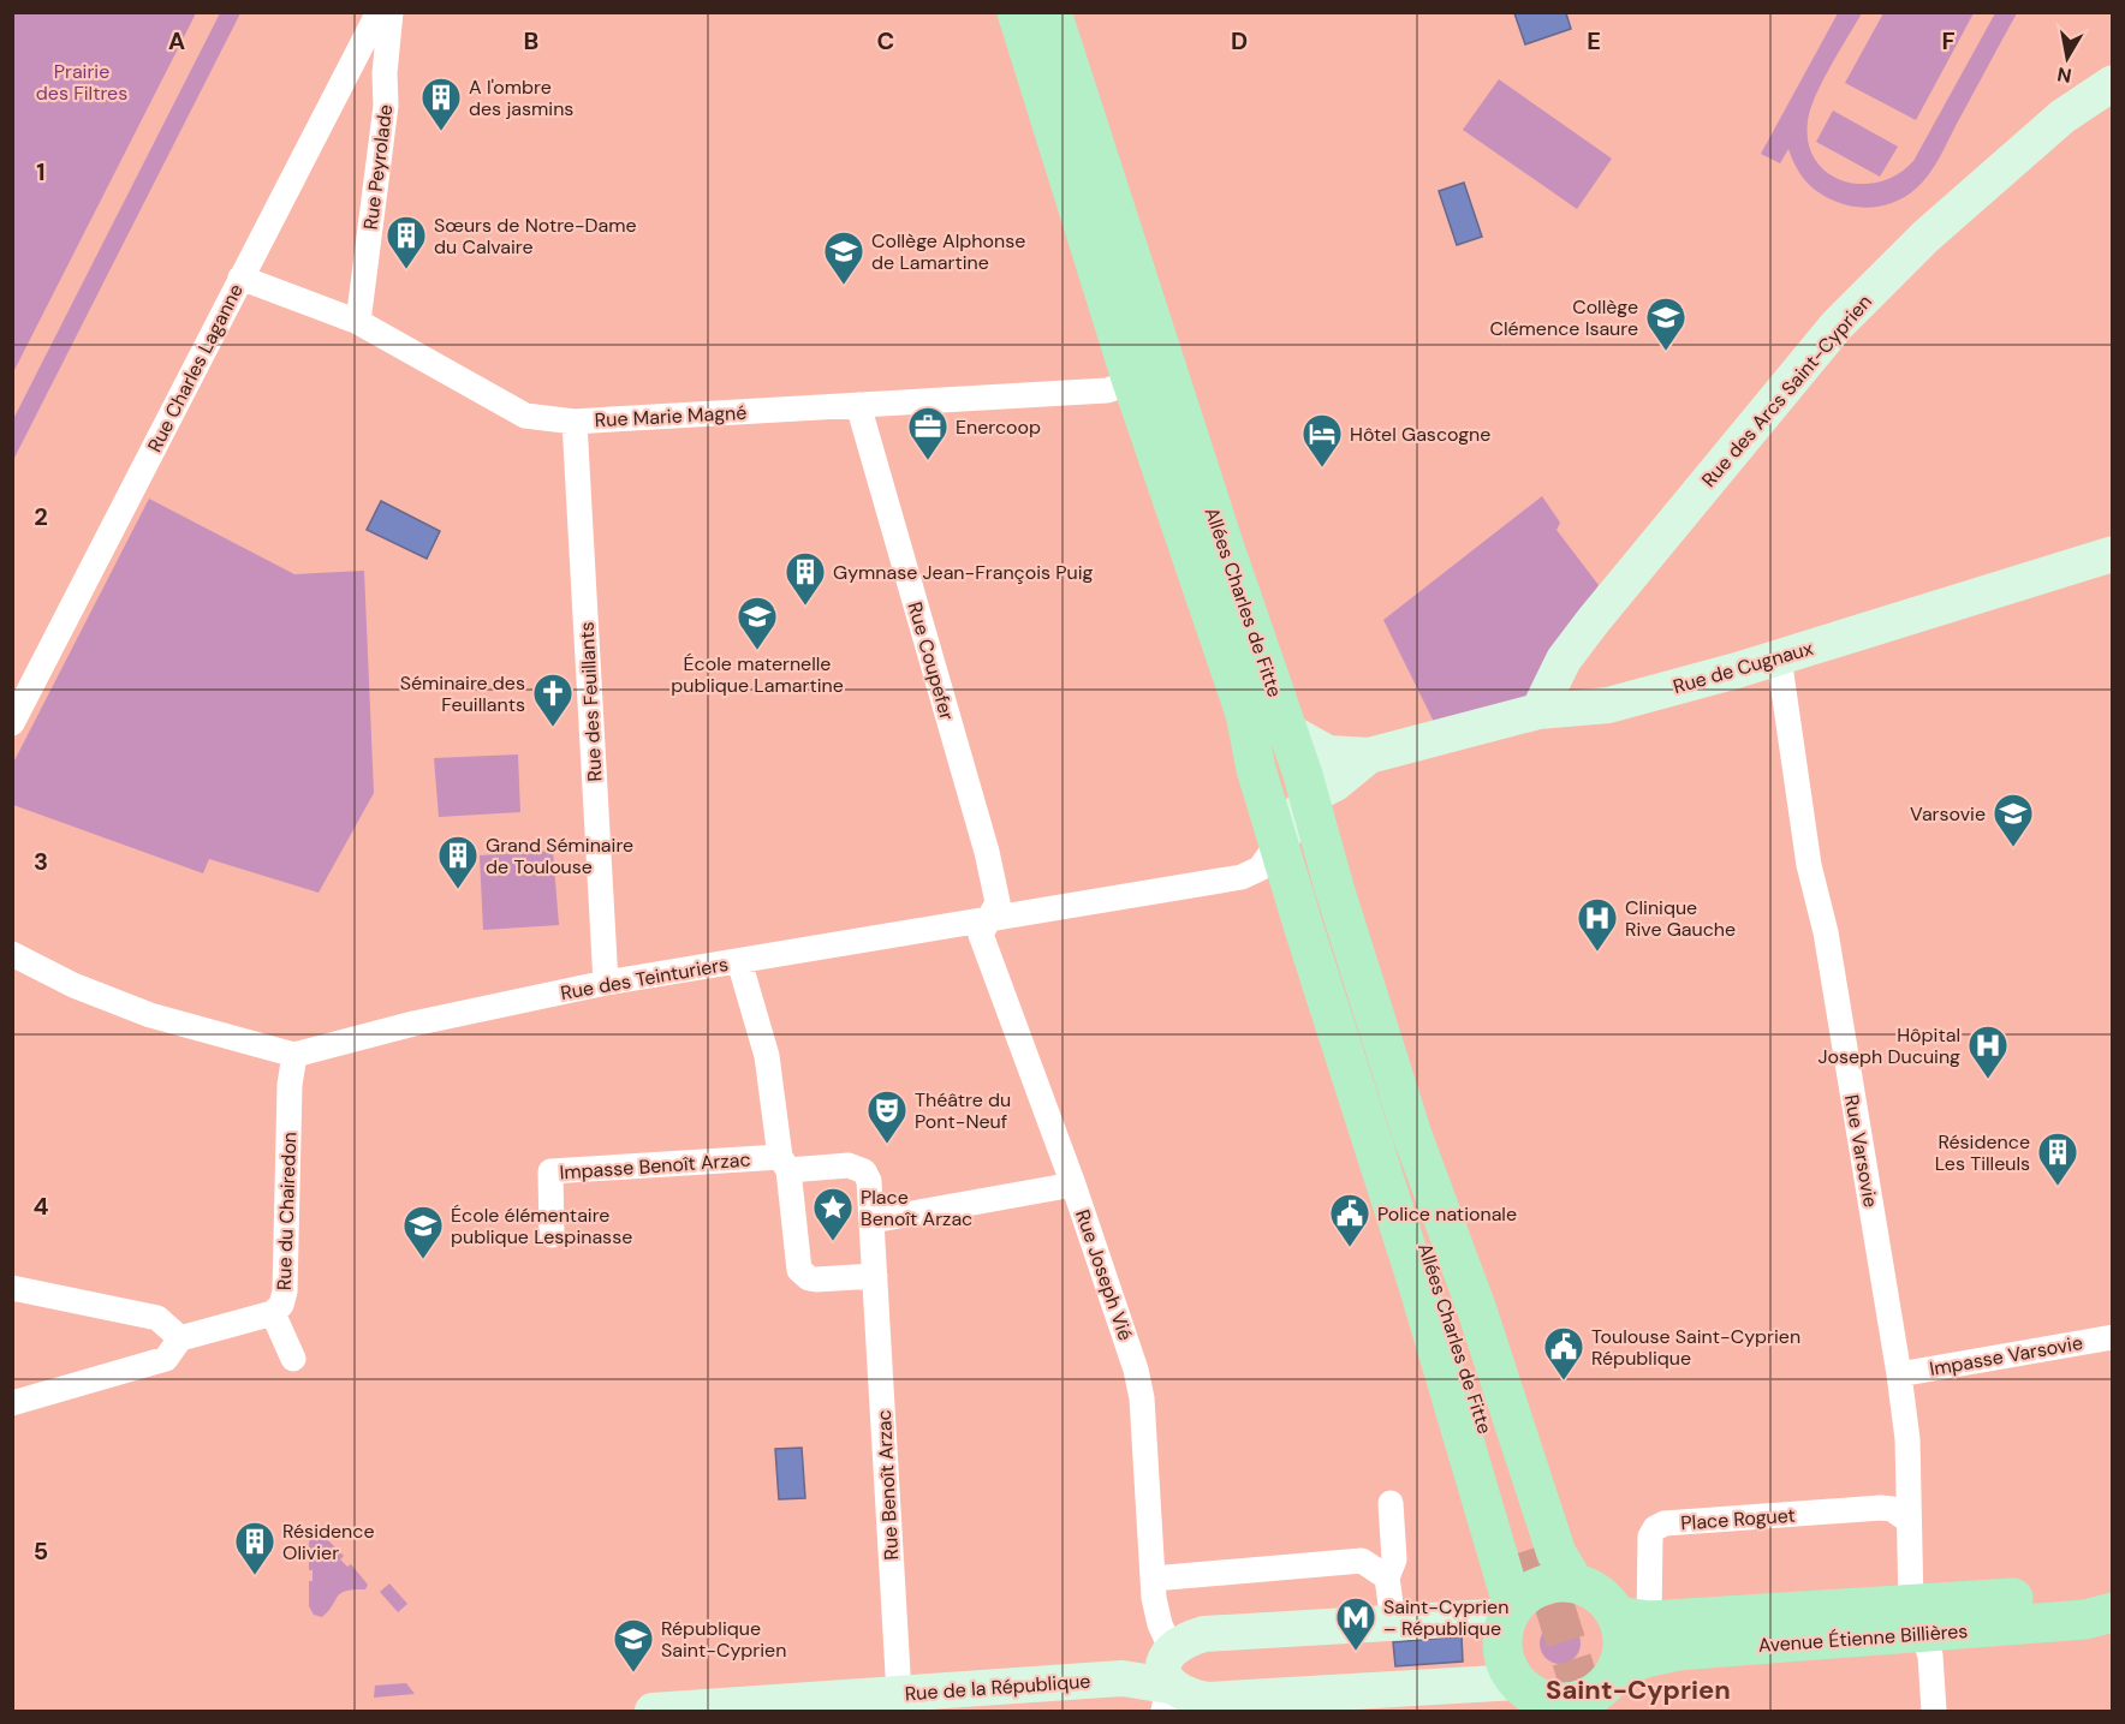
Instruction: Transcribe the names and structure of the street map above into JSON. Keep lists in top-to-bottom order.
{
  "streets": {
    "main road": ["Allées Charles de Fitte", "Avenue Étienne Billières"],
    "street": [
      "Rue Peyrolade",
      "Rue Charles Laganne",
      "Rue des Arcs Saint-Cyprien",
      "Rue Marie Magné",
      "Rue Coupefer",
      "Rue de Cugnaux",
      "Rue des Feuillants",
      "Rue des Teinturiers",
      "Rue Varsovie",
      "Impasse Benoît Arzac",
      "Rue du Chairedon",
      "Rue Joseph Vié",
      "Impasse Varsovie",
      "Rue Benoît Arzac",
      "Place Roguet",
      "Rue de la République"
    ]
  },
  "crossings": [
    ["Rue Peyrolade", "Rue Marie Magné"],
    ["Rue Charles Laganne", "Rue Marie Magné"],
    ["Rue des Arcs Saint-Cyprien", "Rue de Cugnaux"],
    ["Rue Marie Magné", "Allées Charles de Fitte"],
    ["Rue Marie Magné", "Rue Coupefer"],
    ["Rue Marie Magné", "Rue des Feuillants"],
    ["Allées Charles de Fitte", "Rue de Cugnaux"],
    ["Allées Charles de Fitte", "Rue des Teinturiers"],
    ["Allées Charles de Fitte", "Place Roguet"],
    ["Allées Charles de Fitte", "Avenue Étienne Billières"],
    ["Allées Charles de Fitte", "Rue de la République"],
    ["Rue Coupefer", "Rue des Teinturiers"],
    ["Rue Coupefer", "Rue Joseph Vié"],
    ["Rue de Cugnaux", "Rue Varsovie"],
    ["Rue des Feuillants", "Rue des Teinturiers"],
    ["Rue des Teinturiers", "Rue du Chairedon"],
    ["Rue des Teinturiers", "Rue Joseph Vié"],
    ["Rue Varsovie", "Impasse Varsovie"],
    ["Rue Varsovie", "Place Roguet"],
    ["Rue Varsovie", "Avenue Étienne Billières"],
    ["Rue Benoît Arzac", "Rue de la République"],
    ["Place Roguet", "Avenue Étienne Billières"],
    ["Place Roguet", "Rue de la République"],
    ["Avenue Étienne Billières", "Rue de la République"]
  ],
  "districts": ["Saint-Cyprien"],
  "parks": ["Prairie des Filtres"],
  "places": {
    "building": [
      "A l'ombre des jasmins",
      "Sœurs de Notre-Dame du Calvaire",
      "Gymnase Jean-François Puig",
      "Grand Séminaire de Toulouse",
      "Résidence Les Tilleuls",
      "Résidence Olivier"
    ],
    "school or university": [
      "Collège Alphonse de Lamartine",
      "Collège Clémence Isaure",
      "École maternelle publique Lamartine",
      "Varsovie",
      "École élémentaire publique Lespinasse",
      "République Saint-Cyprien"
    ],
    "office": ["Enercoop"],
    "hotel": ["Hôtel Gascogne"],
    "church": ["Séminaire des Feuillants"],
    "hospital": ["Clinique Rive Gauche", "Hôpital Joseph Ducuing"],
    "theatre": ["Théâtre du Pont-Neuf"],
    "place": ["Place Benoît Arzac"],
    "public building": ["Police nationale", "Toulouse Saint-Cyprien République"],
    "metro station": ["Saint-Cyprien – République"]
  },
  "north": "bottom",
  "grid": {
    "columns": [
      "A",
      "B",
      "C",
      "D",
      "E",
      "F"
    ],
    "rows": [
      "1",
      "2",
      "3",
      "4",
      "5"
    ]
  }
}
